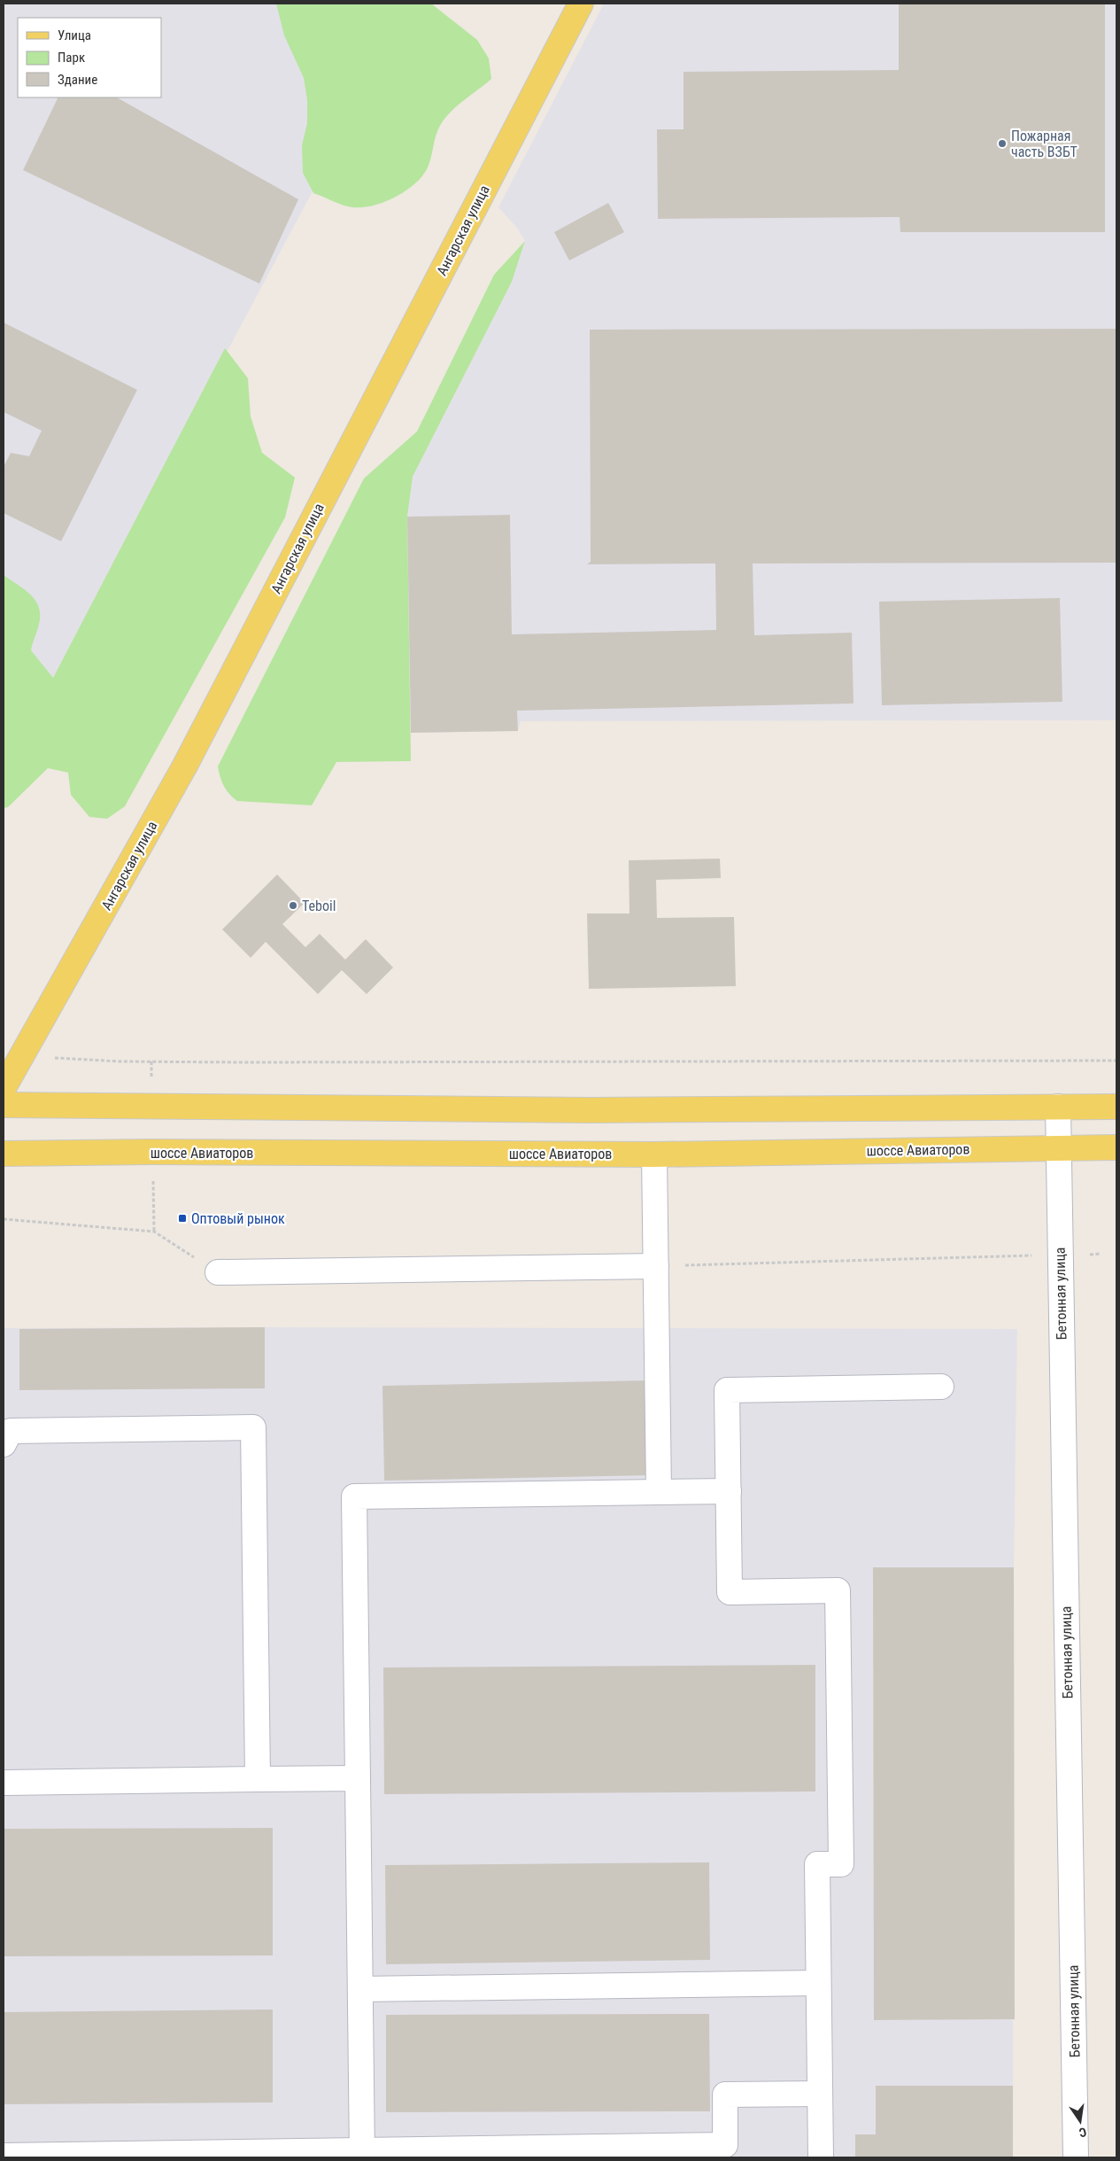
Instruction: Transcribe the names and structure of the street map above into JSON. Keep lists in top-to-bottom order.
{
  "streets": {
    "main road": ["Ангарская улица", "шоссе Авиаторов"],
    "street": ["Бетонная улица"]
  },
  "crossings": [
    ["шоссе Авиаторов", "Бетонная улица"]
  ],
  "places": {
    "other": ["Пожарная часть ВЗБТ", "Teboil"],
    "transit": ["Оптовый рынок"]
  },
  "legend": ["Улица", "Парк", "Здание"],
  "north": "bottom"
}
